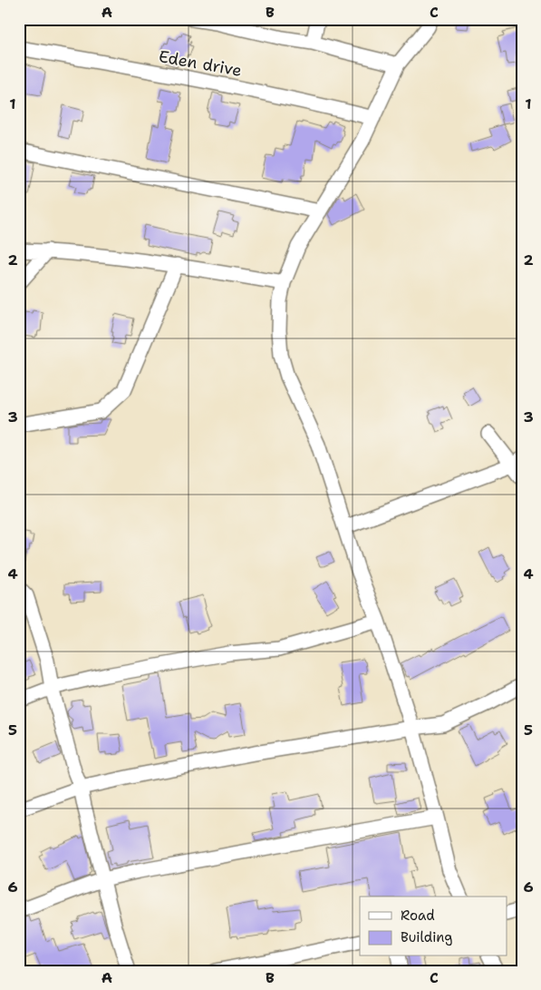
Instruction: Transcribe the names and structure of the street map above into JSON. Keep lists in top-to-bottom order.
{
  "streets": {
    "street": ["Eden drive"]
  },
  "legend": ["Road", "Building"],
  "grid": {
    "columns": ["A", "B", "C"],
    "rows": [
      "1",
      "2",
      "3",
      "4",
      "5",
      "6"
    ]
  }
}
